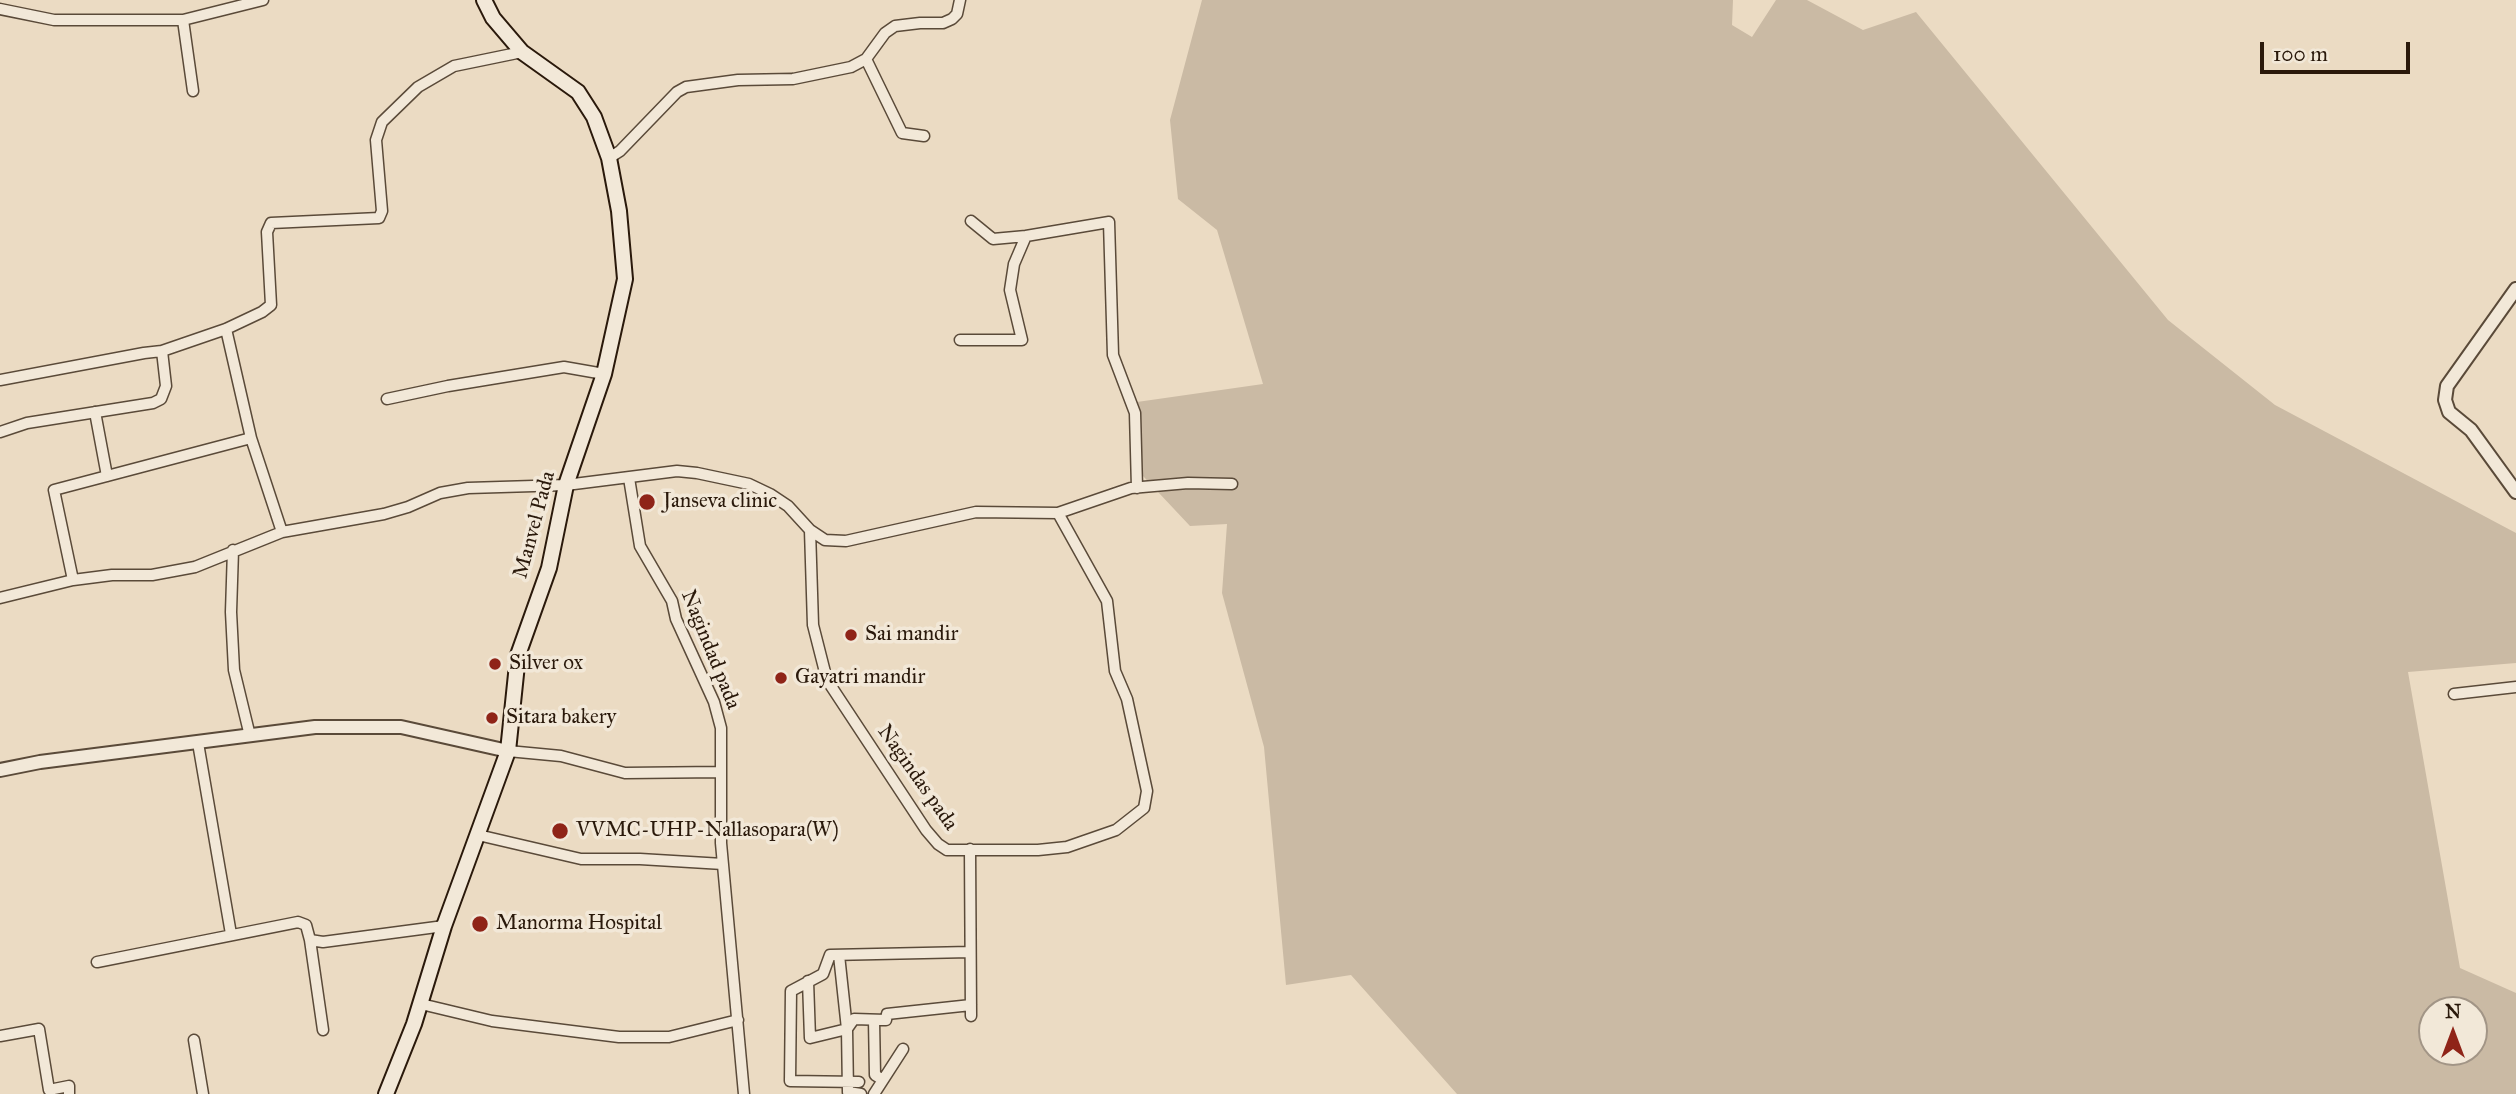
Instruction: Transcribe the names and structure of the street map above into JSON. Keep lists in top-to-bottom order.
{
  "streets": {
    "main road": ["Manvel Pada"],
    "street": ["Nagindad pada", "Nagindas pada"]
  },
  "places": [
    "Janseva clinic",
    "Sai mandir",
    "Silver ox",
    "Gayatri mandir",
    "Sitara bakery",
    "VVMC-UHP-Nallasopara(W)",
    "Manorma Hospital"
  ],
  "scale_bar": "100 m",
  "north": "top"
}
